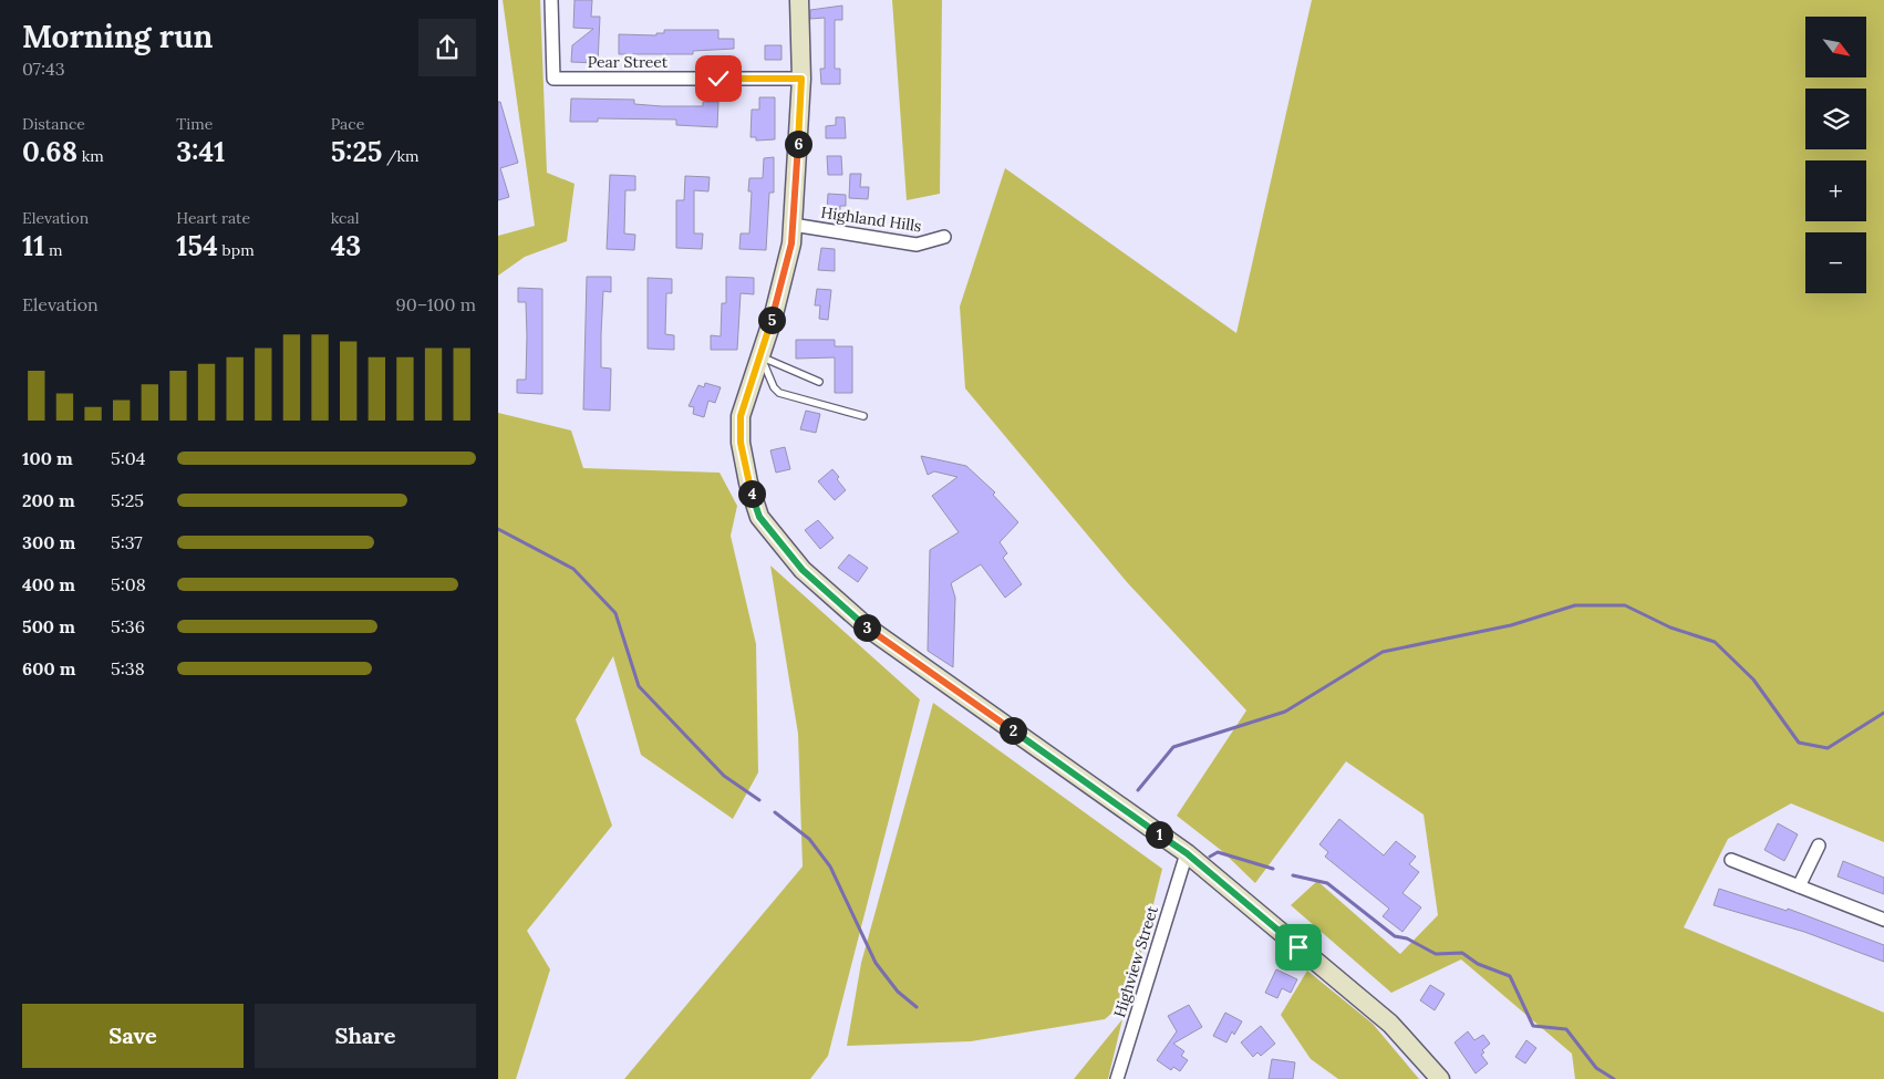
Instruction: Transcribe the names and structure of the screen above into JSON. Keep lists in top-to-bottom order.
{
  "streets": {
    "street": ["Pear Street", "Highland Hills", "Highview Street"]
  },
  "north": "bottom right",
  "page": {
    "heading": ["Morning run", "07:43"],
    "map_buttons": ["+", "−"],
    "stats": [
      ["Distance", "0.68 km"],
      ["Time", "3:41"],
      ["Pace", "5:25 /km"],
      ["Elevation", "11 m"],
      ["Heart rate", "154 bpm"],
      ["kcal", "43"]
    ],
    "pins": [
      "6",
      "5",
      "4",
      "3",
      "2",
      "1"
    ],
    "chart": ["Elevation", "90–100 m"],
    "list": [
      {
        "name": "100 m",
        "note": "5:04"
      },
      {
        "name": "200 m",
        "note": "5:25"
      },
      {
        "name": "300 m",
        "note": "5:37"
      },
      {
        "name": "400 m",
        "note": "5:08"
      },
      {
        "name": "500 m",
        "note": "5:36"
      },
      {
        "name": "600 m",
        "note": "5:38"
      }
    ],
    "buttons": ["Save", "Share"]
  }
}
